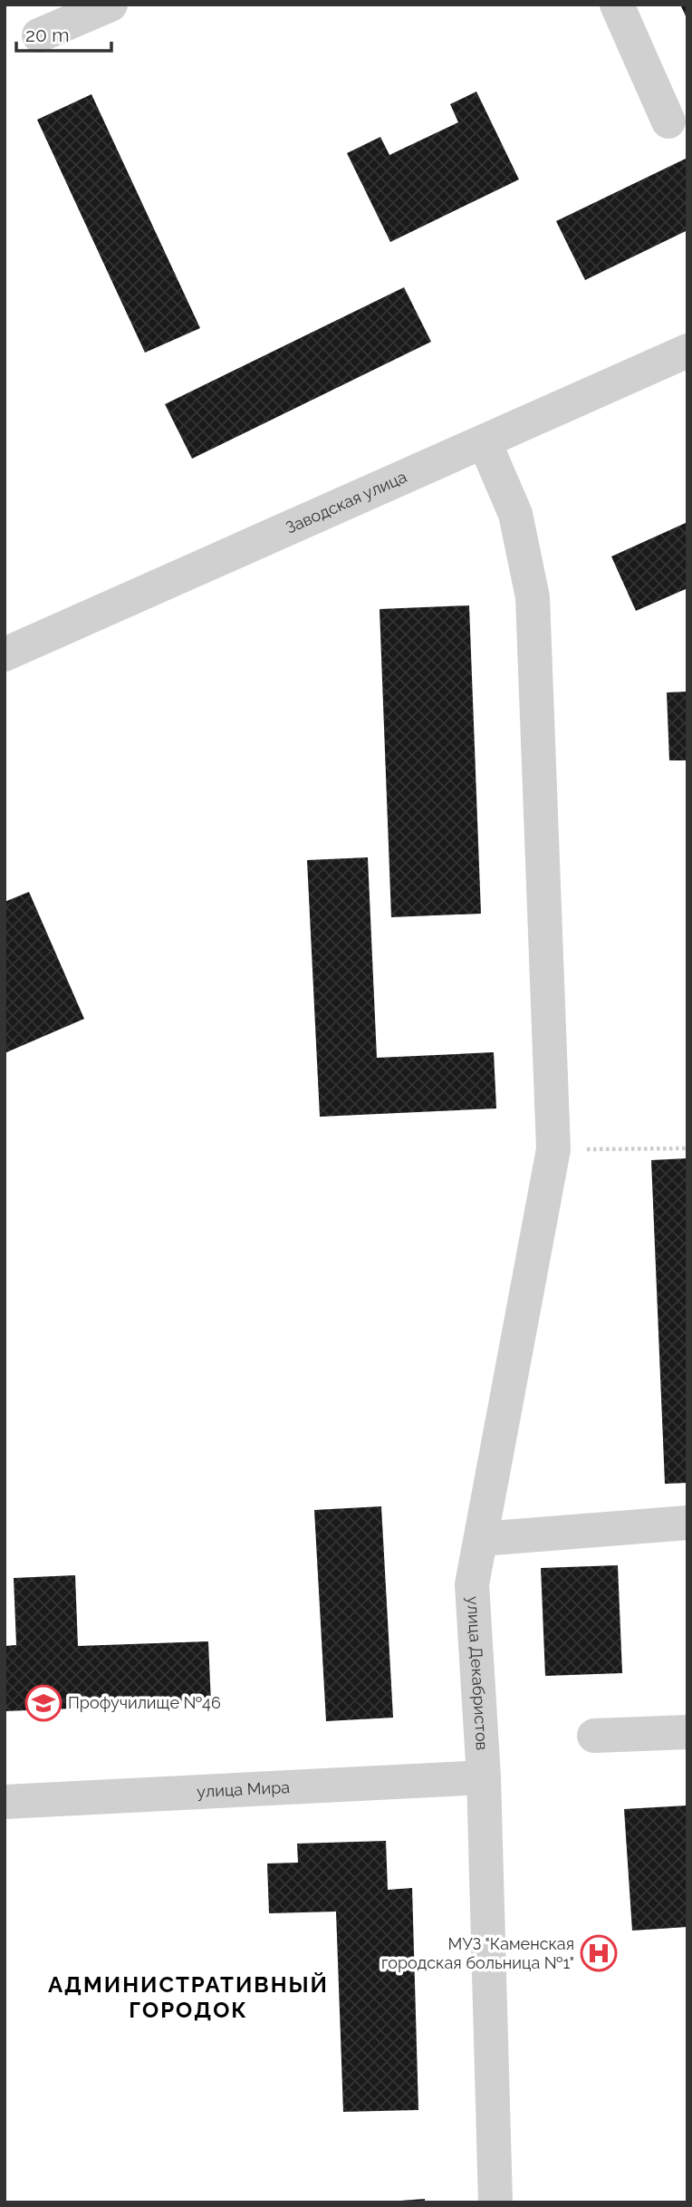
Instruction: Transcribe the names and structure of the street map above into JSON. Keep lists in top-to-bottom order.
{
  "streets": {
    "street": ["Заводская улица", "улица Декабристов", "улица Мира"]
  },
  "crossings": [
    ["Заводская улица", "улица Декабристов"],
    ["улица Декабристов", "улица Мира"]
  ],
  "districts": ["АДМИНИСТРАТИВНЫЙ ГОРОДОК"],
  "places": {
    "school or university": ["Профучилище №46"],
    "hospital": ["МУЗ \"Каменская городская больница №1\""]
  },
  "scale_bar": "20 m"
}
